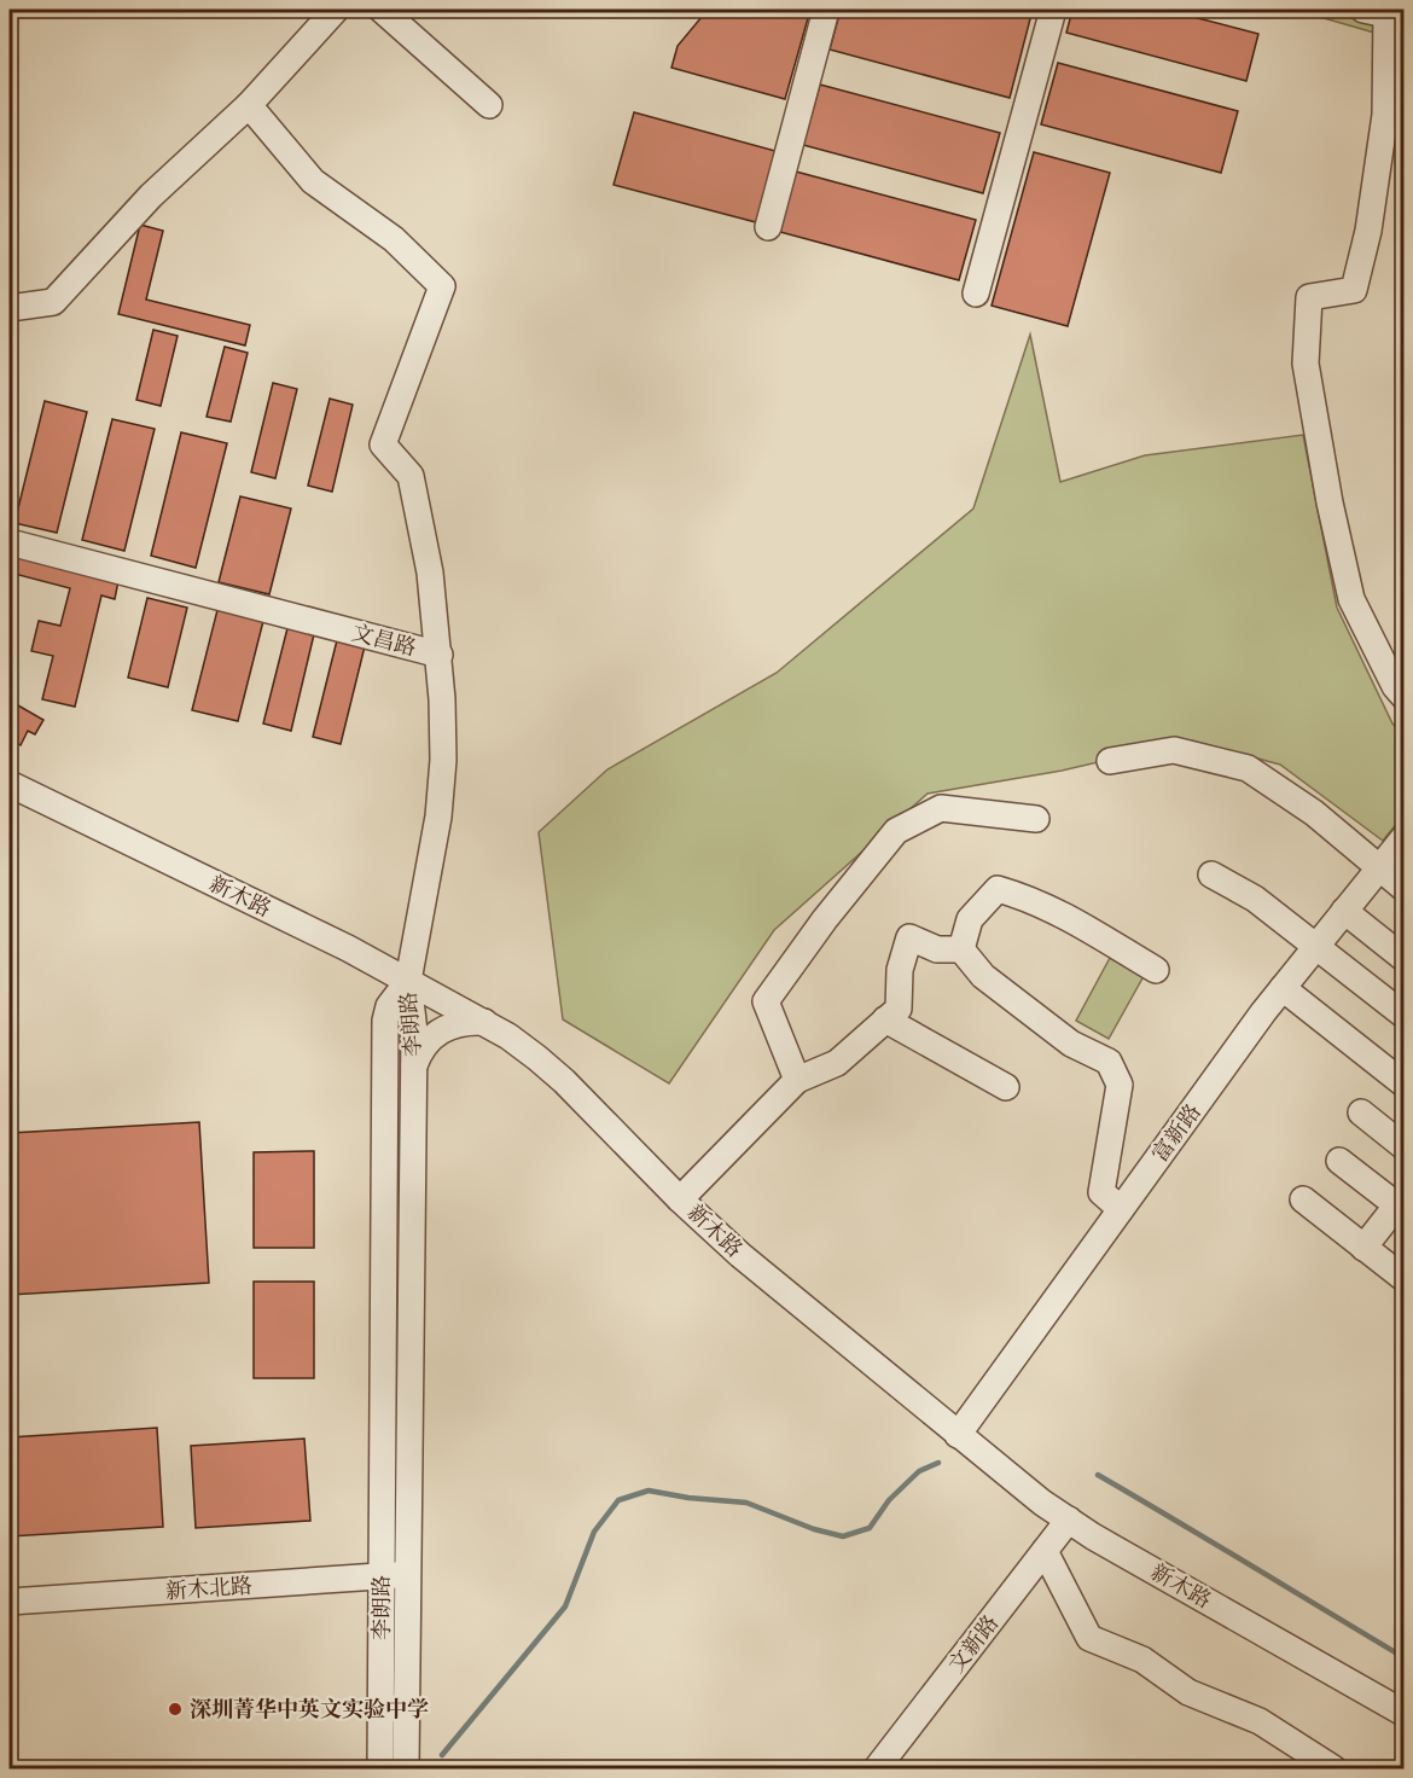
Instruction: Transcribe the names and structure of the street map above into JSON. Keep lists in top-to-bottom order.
{
  "streets": {
    "street": [
      "文昌路",
      "新木路",
      "李朗路",
      "富新路",
      "新木北路",
      "文新路"
    ]
  },
  "crossings": [
    ["文昌路", "新木路"],
    ["文昌路", "李朗路"],
    ["新木路", "李朗路"],
    ["新木路", "富新路"],
    ["新木路", "文新路"],
    ["李朗路", "新木北路"]
  ],
  "places": ["深圳菁华中英文实验中学"]
}
